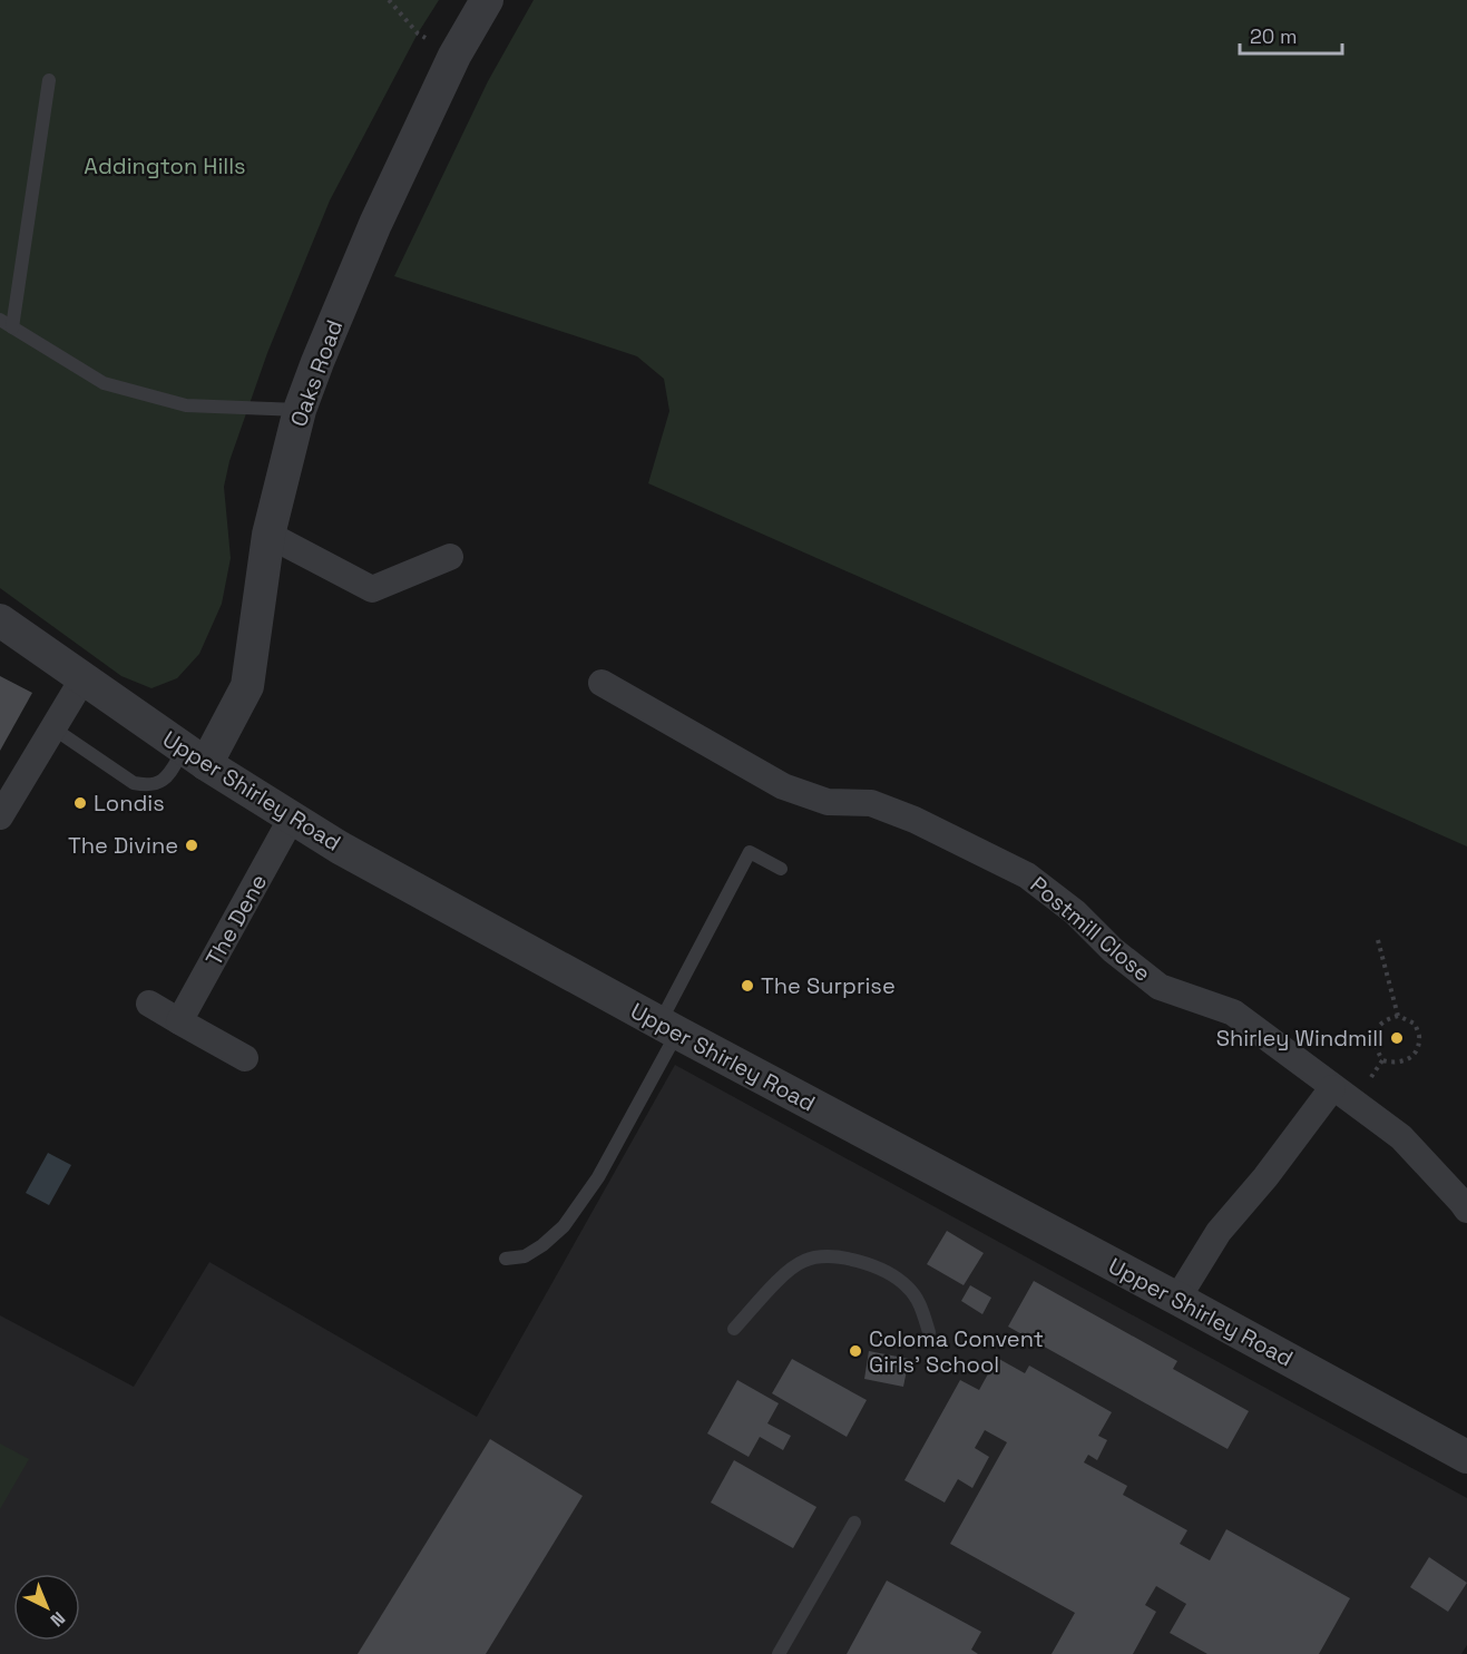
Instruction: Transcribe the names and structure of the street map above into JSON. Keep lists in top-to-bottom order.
{
  "streets": {
    "street": [
      "Oaks Road",
      "Upper Shirley Road",
      "The Dene",
      "Postmill Close"
    ]
  },
  "crossings": [
    ["Oaks Road", "Upper Shirley Road"],
    ["Upper Shirley Road", "The Dene"]
  ],
  "parks": ["Addington Hills"],
  "places": [
    "Londis",
    "The Divine",
    "The Surprise",
    "Shirley Windmill",
    "Coloma Convent Girls' School"
  ],
  "scale_bar": "20 m",
  "north": "bottom right"
}
